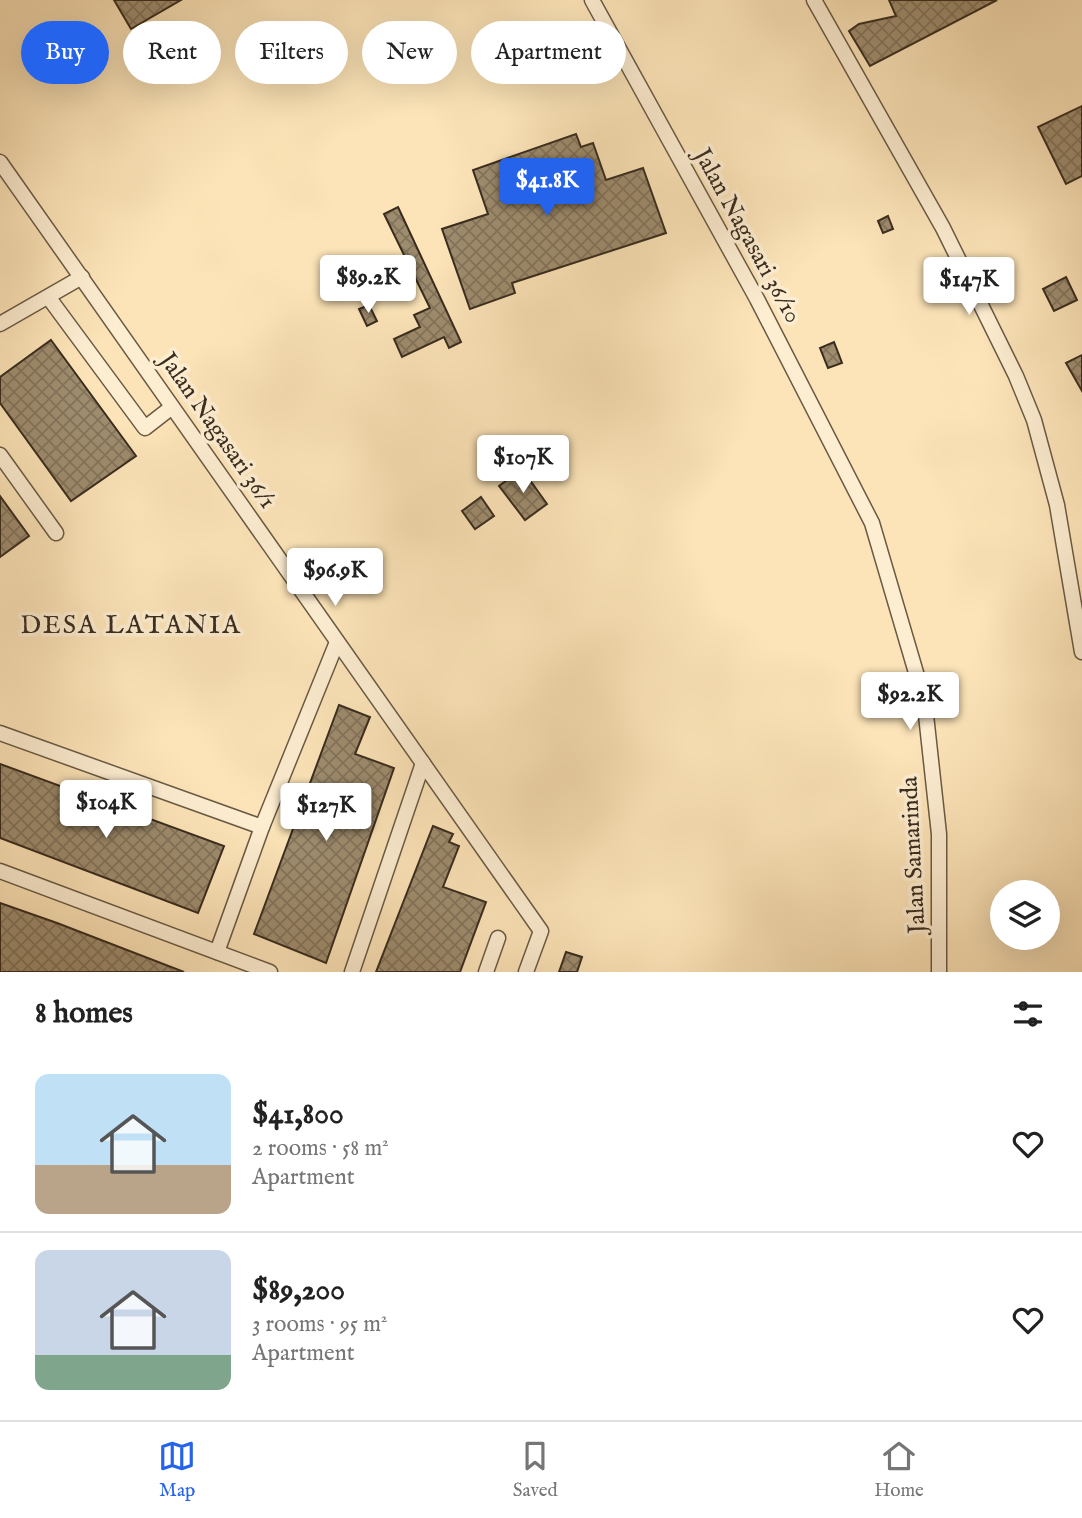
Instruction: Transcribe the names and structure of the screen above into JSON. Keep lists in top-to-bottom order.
{
  "streets": {
    "street": ["Jalan Nagasari 36/10", "Jalan Nagasari 36/1", "Jalan Samarinda"]
  },
  "crossings": [
    ["Jalan Nagasari 36/10", "Jalan Samarinda"]
  ],
  "districts": ["DESA LATANIA"],
  "page": {
    "chip": [
      "Buy",
      "Rent",
      "Filters",
      "New",
      "Apartment"
    ],
    "price": [
      "$41.8K",
      "$89.2K",
      "$147K",
      "$107K",
      "$96.9K",
      "$92.2K",
      "$104K",
      "$127K"
    ],
    "heading": "8 homes",
    "list": [
      {
        "name": "$41,800",
        "note": "2 rooms · 58 m² · Apartment"
      },
      {
        "name": "$89,200",
        "note": "3 rooms · 95 m² · Apartment"
      }
    ],
    "tabs": ["Map", "Saved", "Home"]
  }
}
